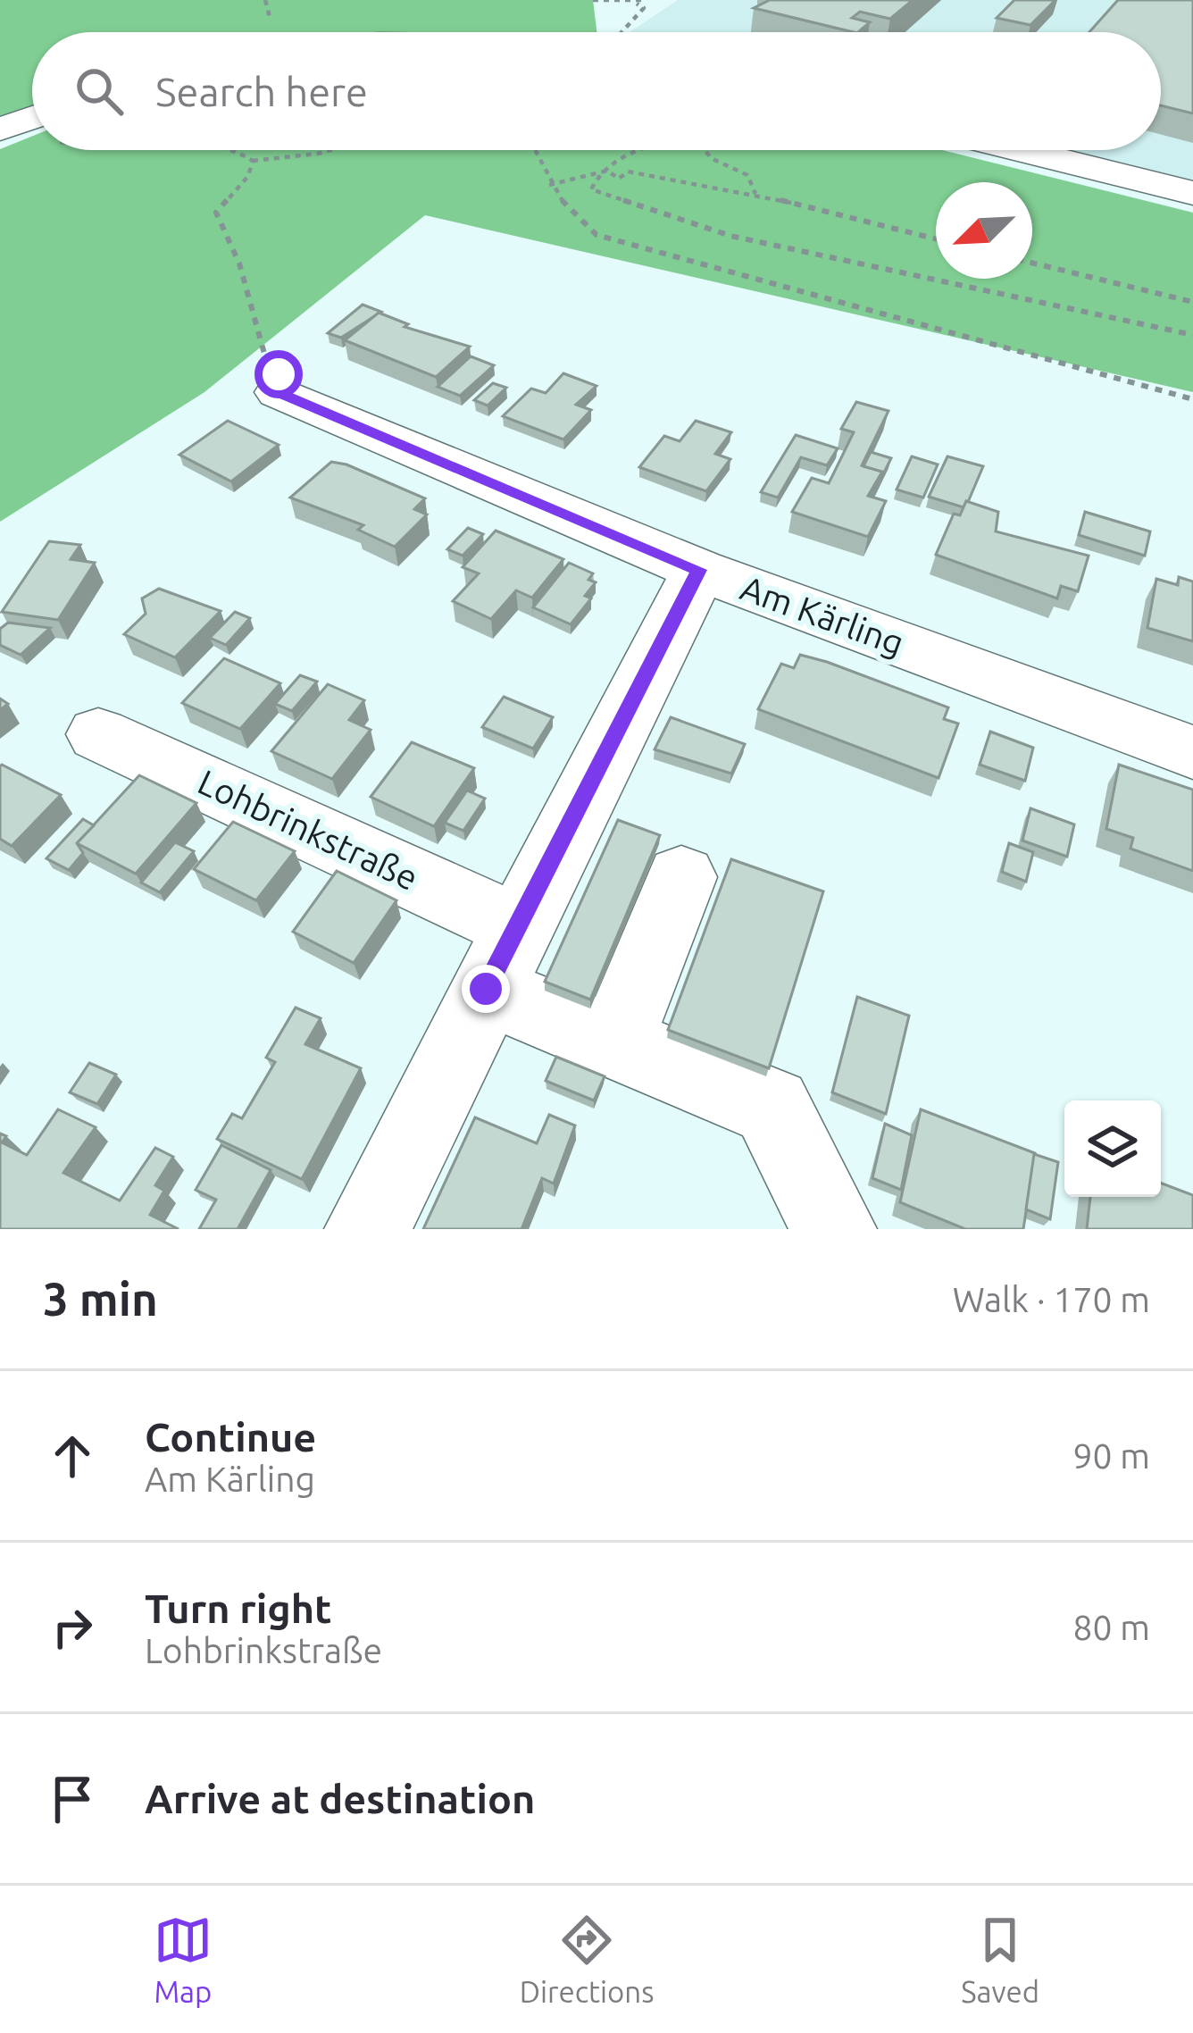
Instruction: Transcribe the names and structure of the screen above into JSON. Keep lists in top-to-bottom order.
{
  "streets": {
    "street": ["Am Kärling", "Lohbrinkstraße"]
  },
  "north": "bottom left",
  "page": {
    "search": "Search here",
    "heading": ["3 min", "Walk · 170 m"],
    "list": [
      ["Continue", "Am Kärling", "90 m"],
      ["Turn right", "Lohbrinkstraße", "80 m"],
      "Arrive at destination"
    ],
    "nav": ["Map", "Directions", "Saved"]
  }
}
